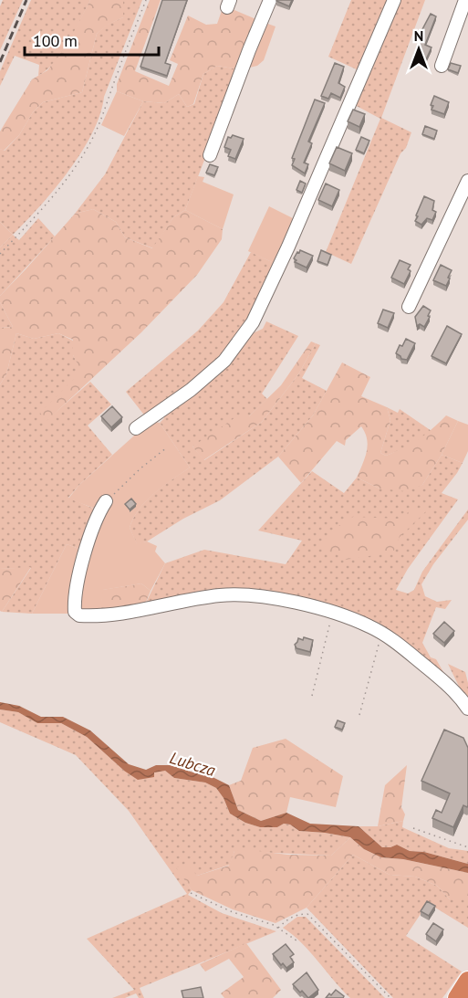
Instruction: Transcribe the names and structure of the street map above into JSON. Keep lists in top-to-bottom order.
{
  "water": ["Lubcza"],
  "scale_bar": "100 m",
  "north": "top"
}
